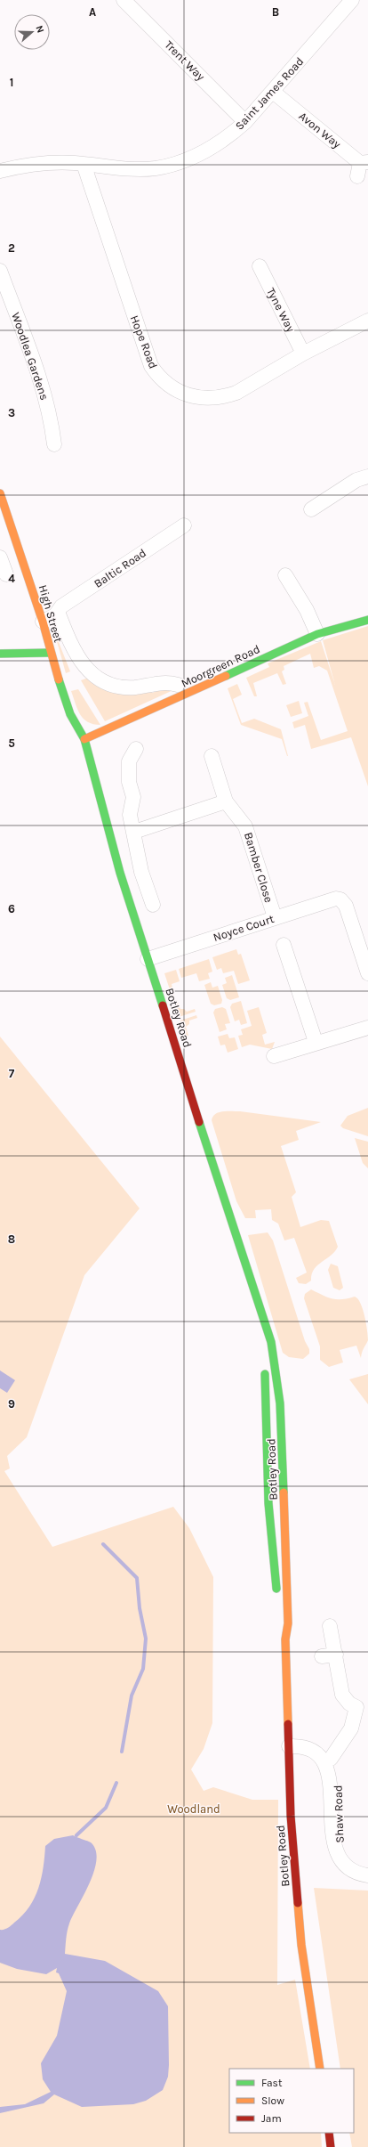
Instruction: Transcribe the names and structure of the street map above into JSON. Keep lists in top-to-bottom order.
{
  "streets": {
    "main road": ["High Street", "Moorgreen Road", "Botley Road"],
    "street": [
      "Trent Way",
      "Saint James Road",
      "Avon Way",
      "Tyne Way",
      "Hope Road",
      "Woodlea Gardens",
      "Baltic Road",
      "Bamber Close",
      "Noyce Court",
      "Shaw Road"
    ]
  },
  "crossings": [
    ["Trent Way", "Saint James Road"],
    ["Saint James Road", "Avon Way"],
    ["Saint James Road", "Hope Road"],
    ["Tyne Way", "Hope Road"],
    ["Baltic Road", "High Street"],
    ["High Street", "Moorgreen Road"],
    ["High Street", "Botley Road"],
    ["Moorgreen Road", "Botley Road"],
    ["Bamber Close", "Noyce Court"],
    ["Noyce Court", "Botley Road"]
  ],
  "parks": ["Woodland"],
  "legend": ["Fast", "Slow", "Jam"],
  "north": "right",
  "grid": {
    "columns": ["A", "B"],
    "rows": [
      "1",
      "2",
      "3",
      "4",
      "5",
      "6",
      "7",
      "8",
      "9"
    ]
  }
}
